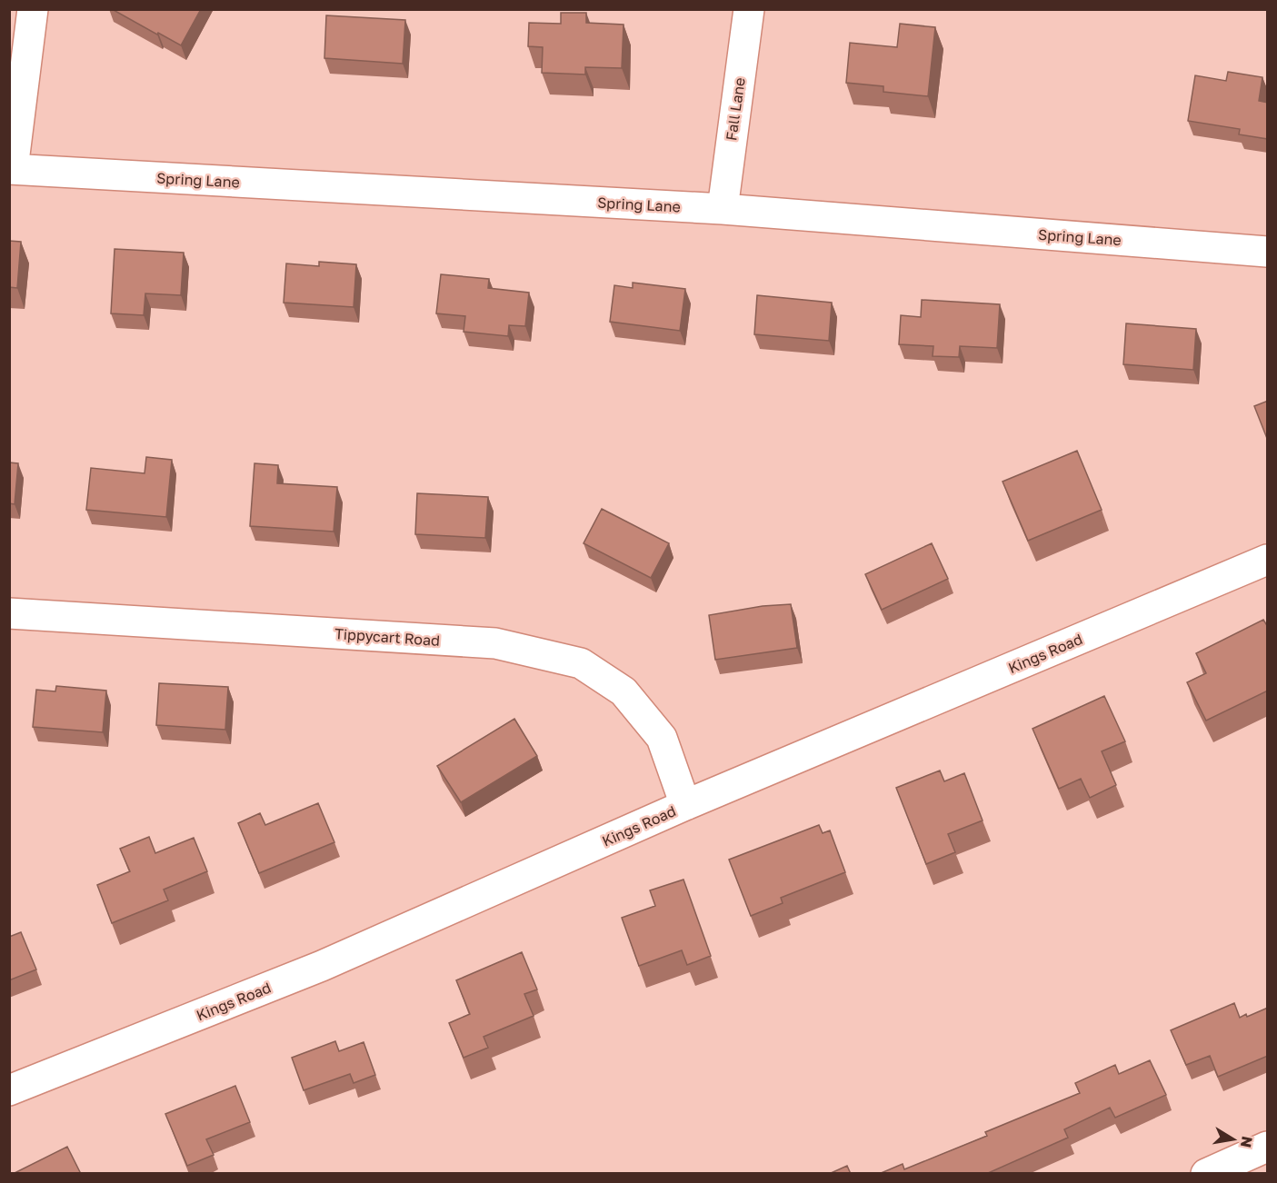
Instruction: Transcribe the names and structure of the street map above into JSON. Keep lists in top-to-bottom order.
{
  "streets": {
    "street": [
      "Fall Lane",
      "Spring Lane",
      "Tippycart Road",
      "Kings Road"
    ]
  },
  "crossings": [
    ["Fall Lane", "Spring Lane"],
    ["Tippycart Road", "Kings Road"]
  ],
  "north": "right"
}
